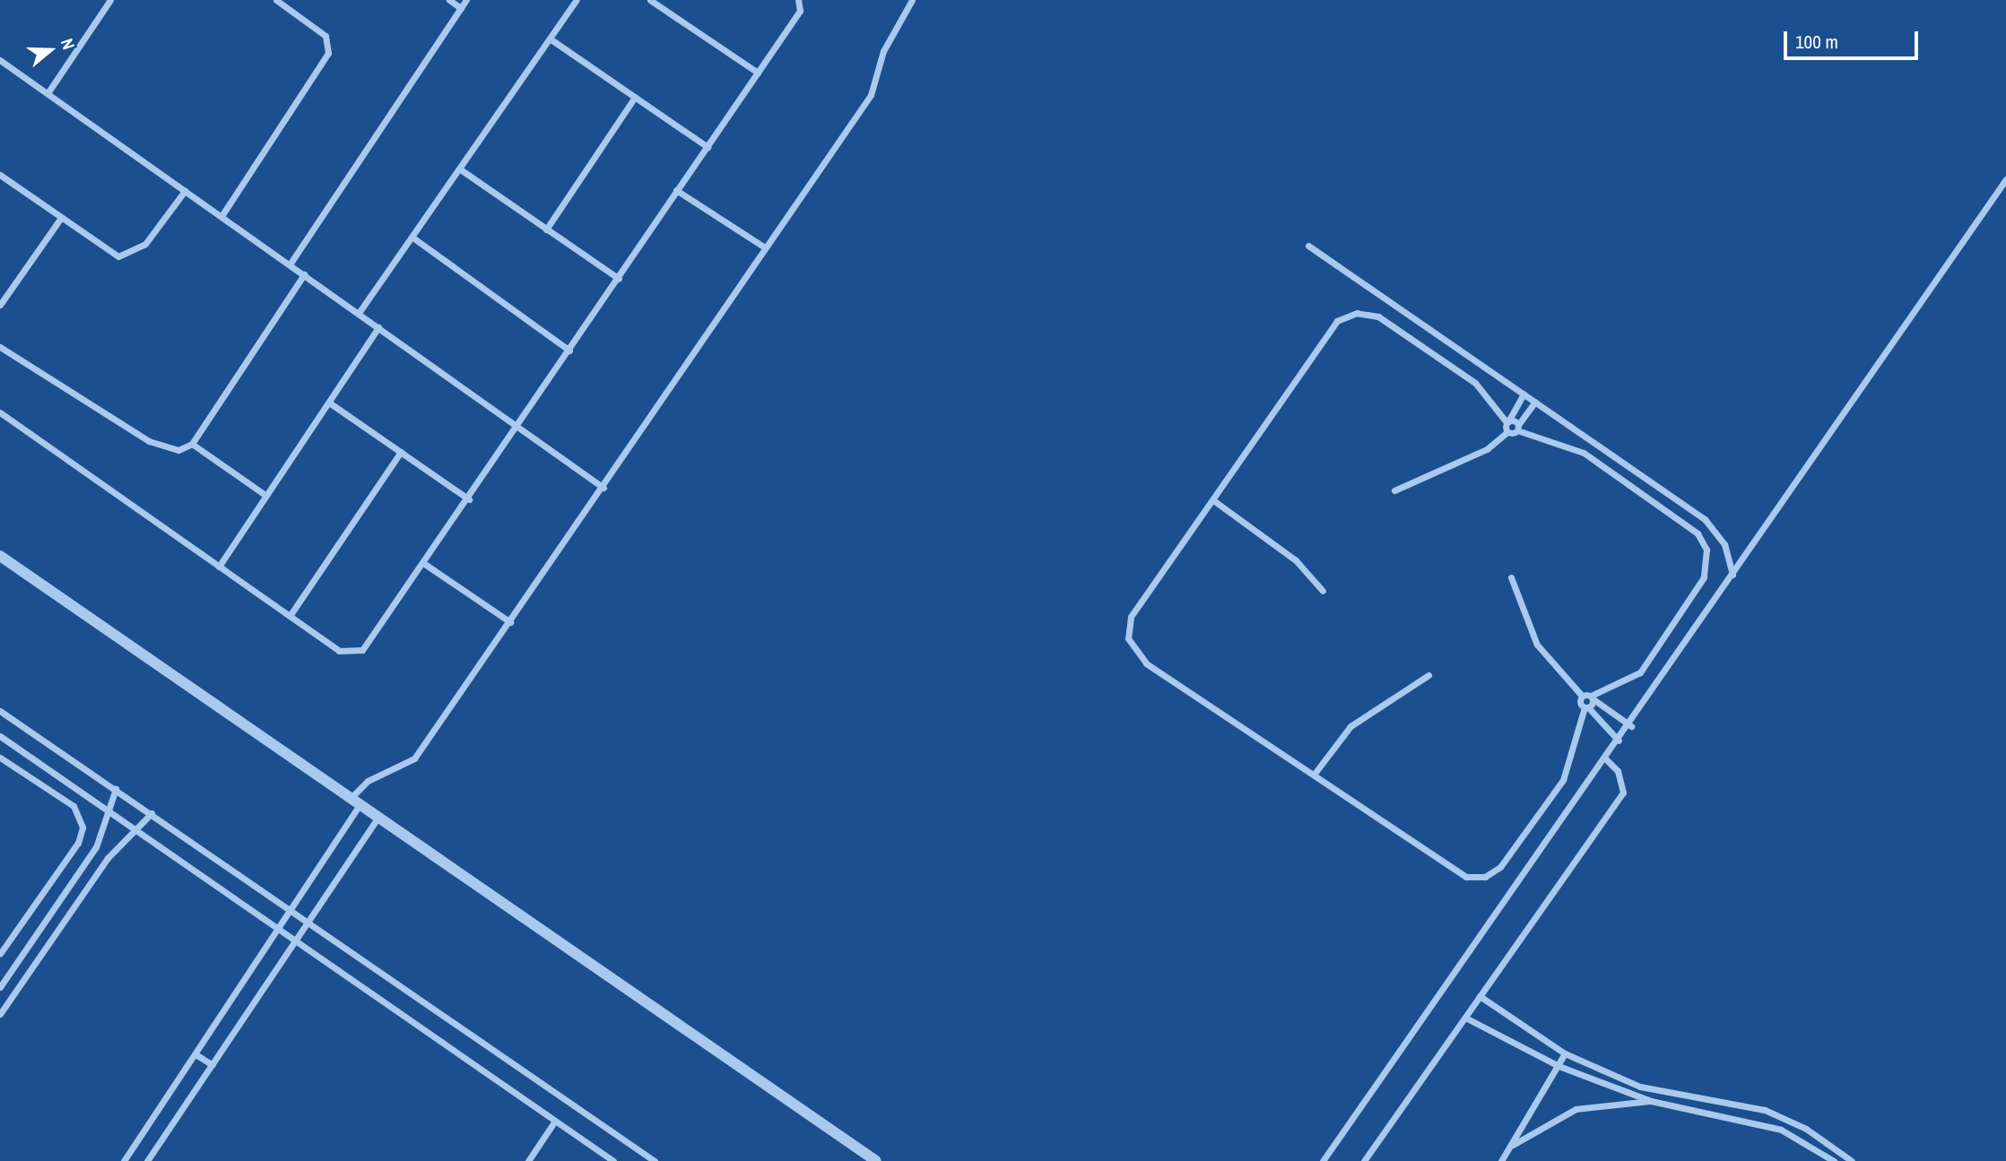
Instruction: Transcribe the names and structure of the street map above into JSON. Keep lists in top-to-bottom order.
{
  "scale_bar": "100 m",
  "north": "right"
}
